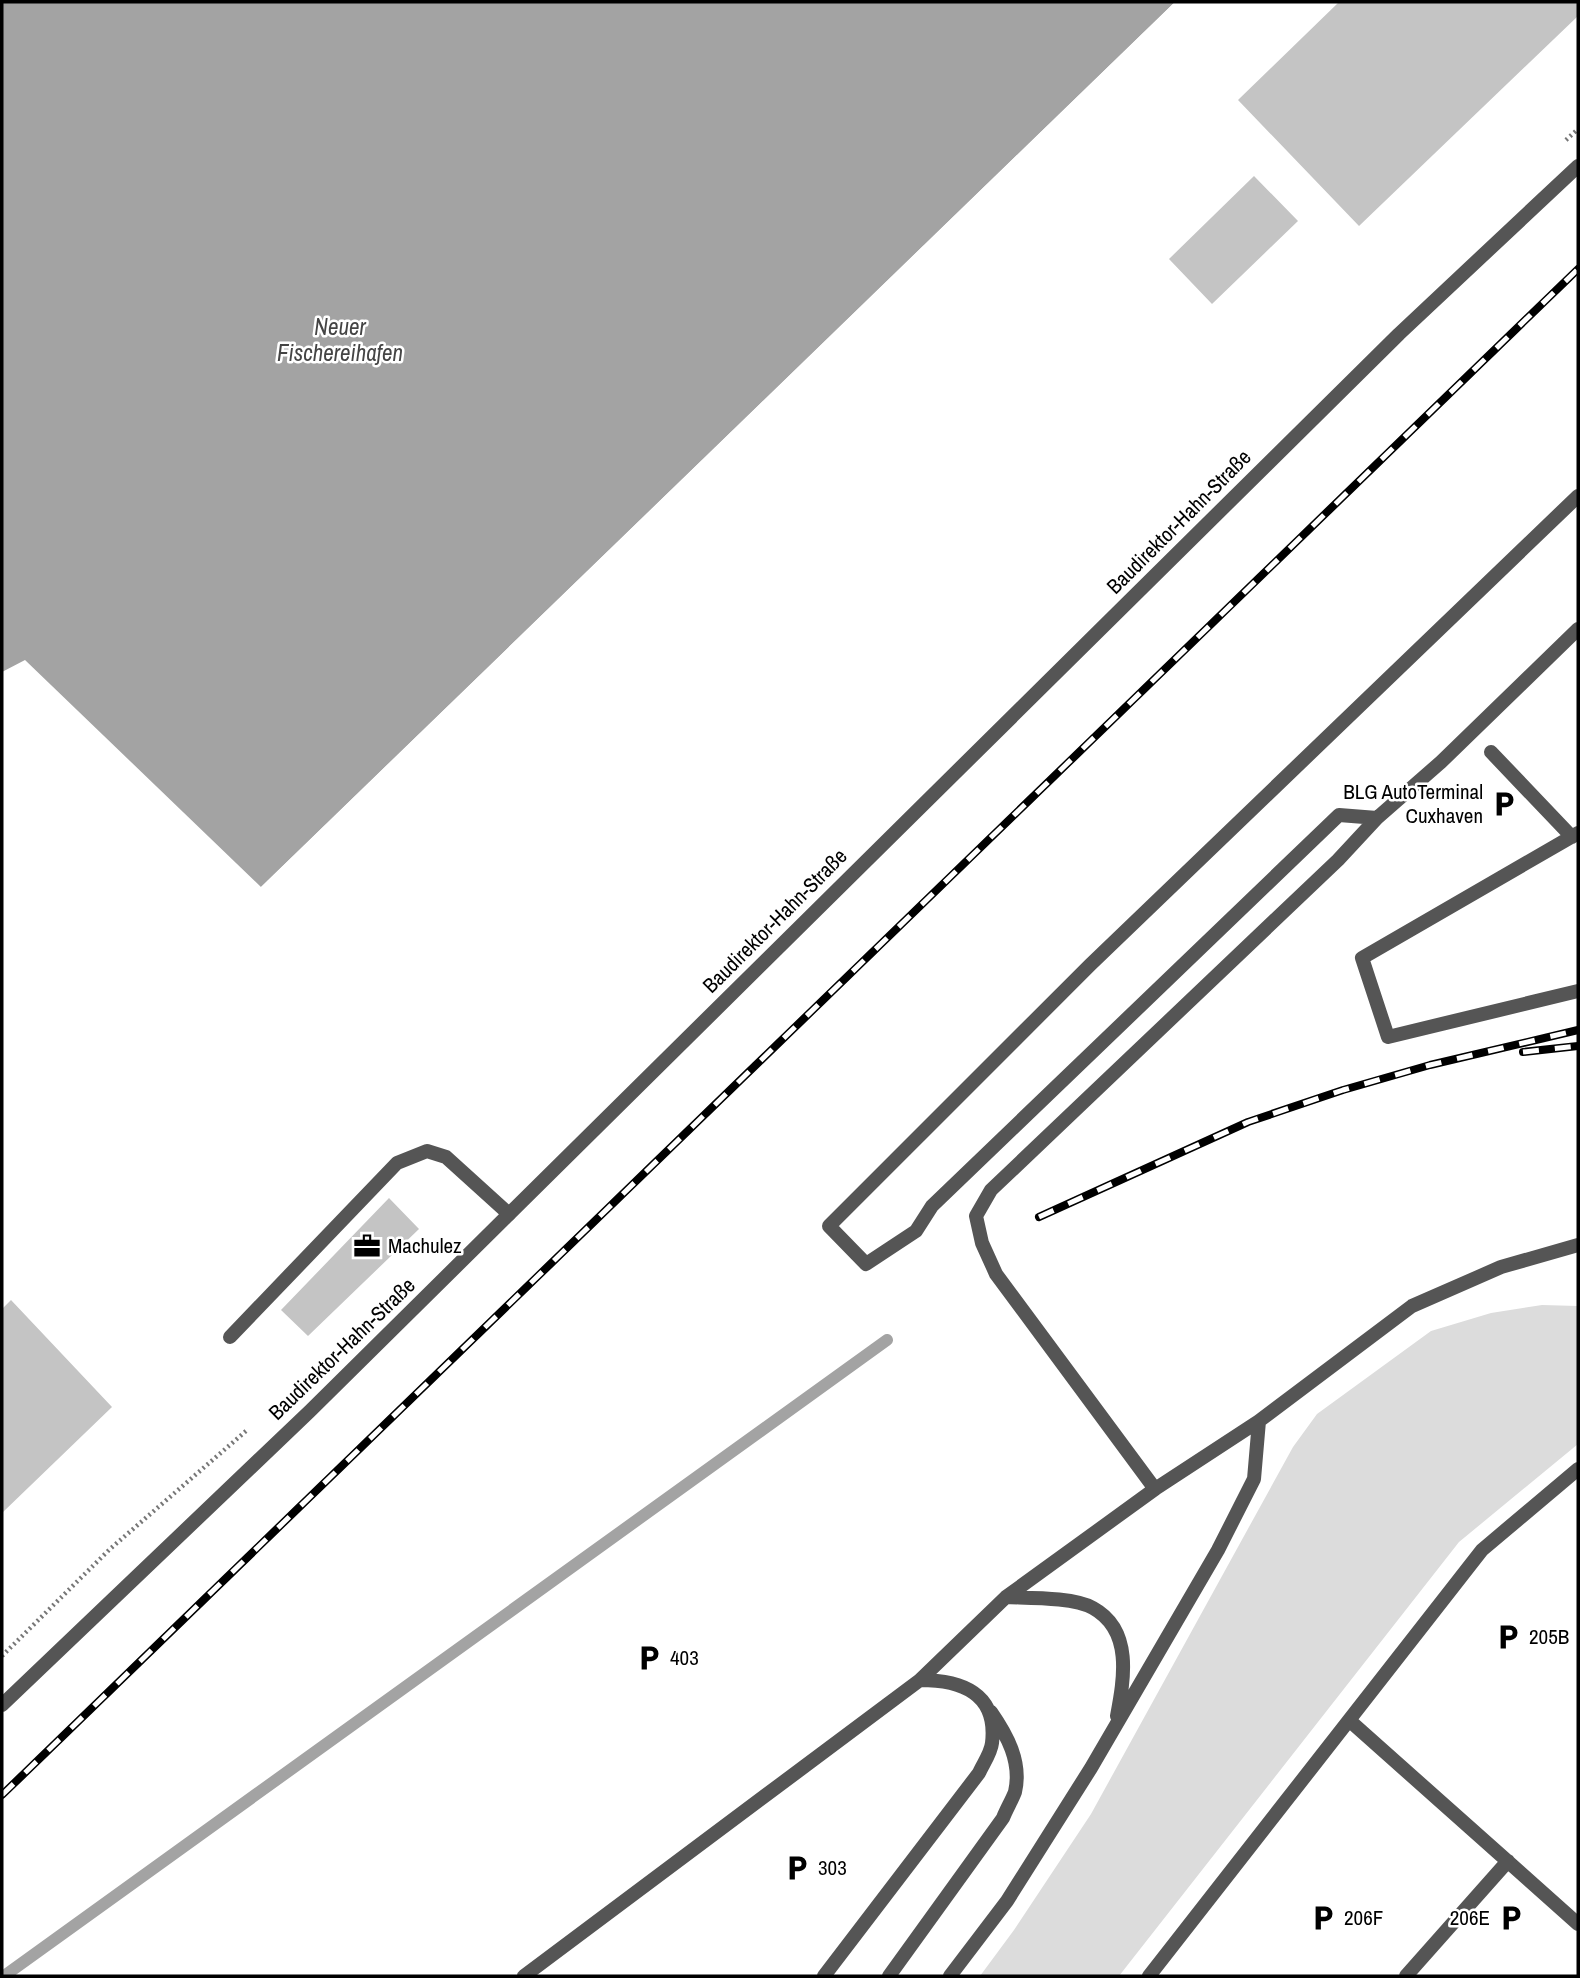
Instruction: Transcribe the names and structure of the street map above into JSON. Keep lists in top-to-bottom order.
{
  "streets": {
    "street": ["Baudirektor-Hahn-Straße"]
  },
  "water": ["Neuer Fischereihafen"],
  "places": {
    "parking": [
      "BLG AutoTerminal Cuxhaven",
      "205B",
      "403",
      "303",
      "206F",
      "206E"
    ],
    "office": ["Machulez"]
  }
}
